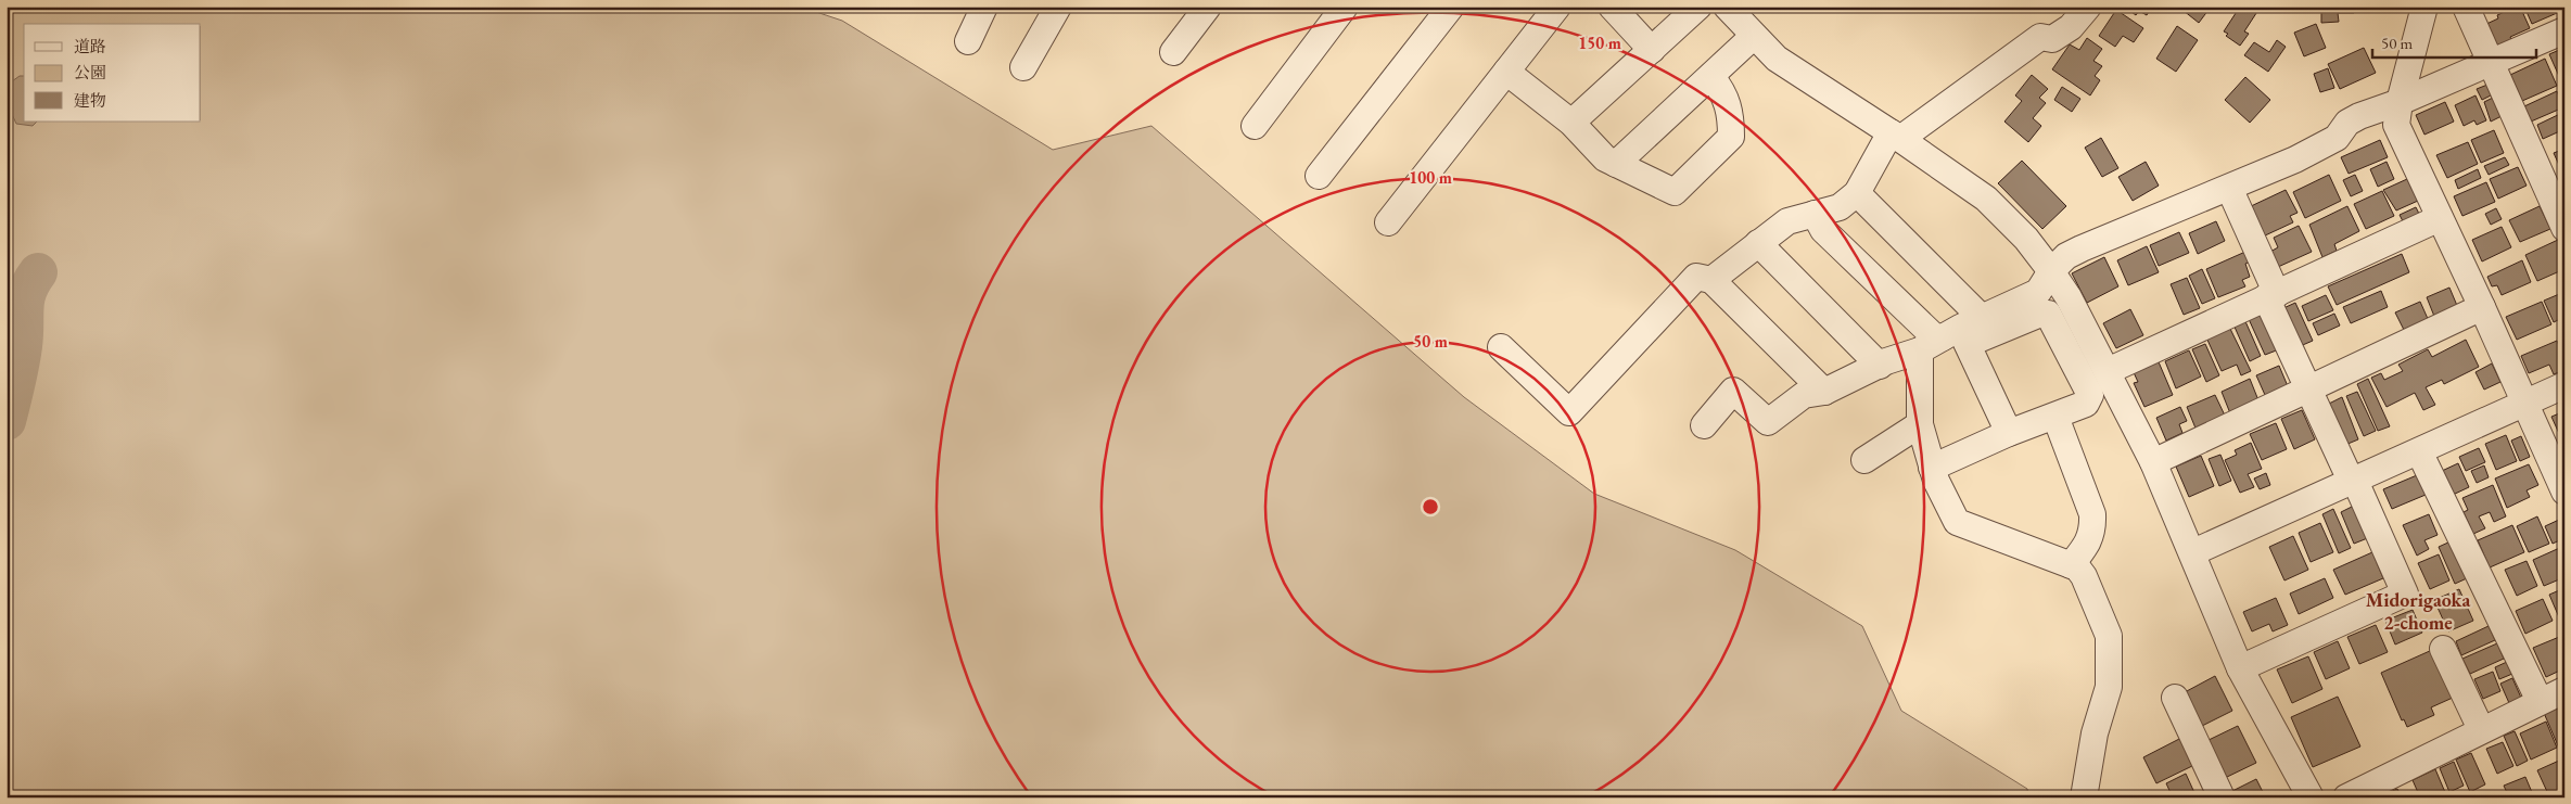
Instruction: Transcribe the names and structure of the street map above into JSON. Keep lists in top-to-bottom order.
{
  "districts": ["Midorigaoka 2-chome"],
  "legend": ["道路", "公園", "建物"],
  "scale_bar": "50 m",
  "rings": ["150 m", "100 m", "50 m"]
}
